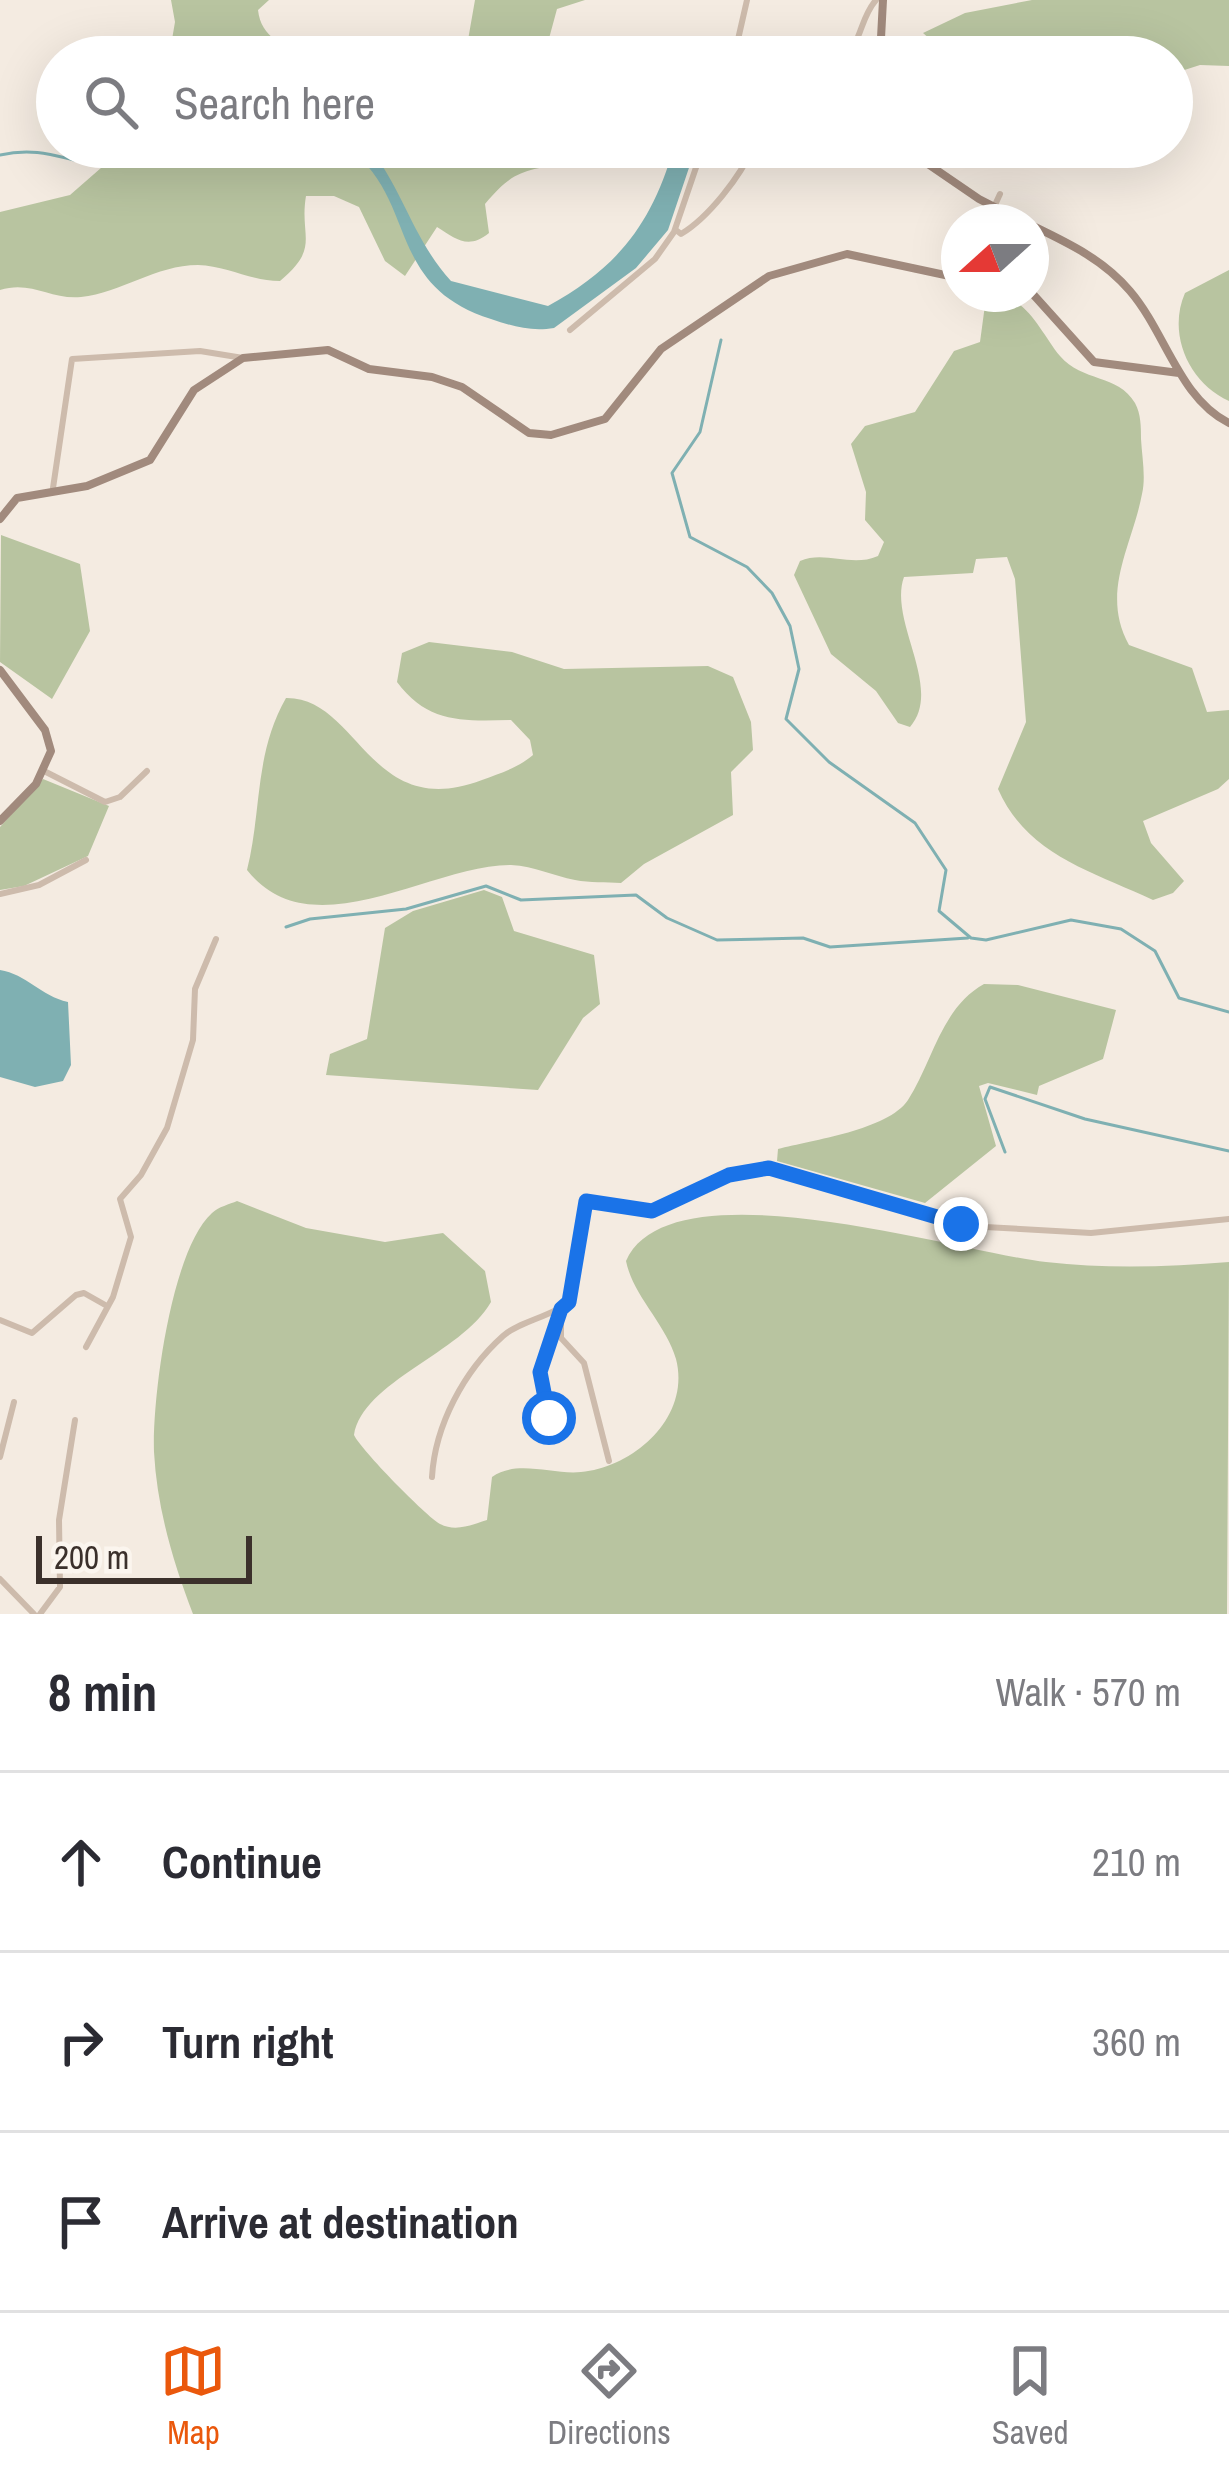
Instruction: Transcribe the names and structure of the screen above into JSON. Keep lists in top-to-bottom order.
{
  "scale_bar": "200 m",
  "north": "left",
  "page": {
    "search": "Search here",
    "scale": "200 m",
    "heading": ["8 min", "Walk · 570 m"],
    "list": [
      ["Continue", "210 m"],
      ["Turn right", "360 m"],
      "Arrive at destination"
    ],
    "nav": ["Map", "Directions", "Saved"]
  }
}
